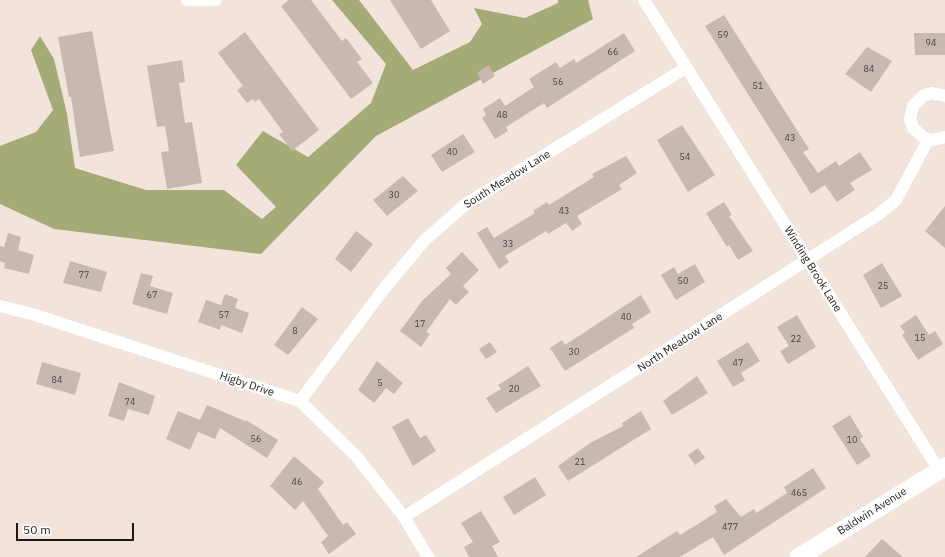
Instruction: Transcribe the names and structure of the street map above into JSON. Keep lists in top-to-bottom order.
{
  "streets": {
    "street": [
      "South Meadow Lane",
      "Winding Brook Lane",
      "North Meadow Lane",
      "Higby Drive",
      "Baldwin Avenue"
    ]
  },
  "crossings": [
    ["South Meadow Lane", "Winding Brook Lane"],
    ["South Meadow Lane", "Higby Drive"],
    ["Winding Brook Lane", "North Meadow Lane"],
    ["Winding Brook Lane", "Baldwin Avenue"],
    ["North Meadow Lane", "Higby Drive"]
  ],
  "house_numbers": [
    "59",
    "94",
    "66",
    "84",
    "56",
    "51",
    "48",
    "43",
    "40",
    "54",
    "30",
    "43",
    "33",
    "77",
    "50",
    "25",
    "67",
    "57",
    "40",
    "17",
    "8",
    "15",
    "22",
    "30",
    "47",
    "84",
    "5",
    "20",
    "74",
    "56",
    "10",
    "21",
    "46",
    "465",
    "477"
  ],
  "scale_bar": "50 m"
}
